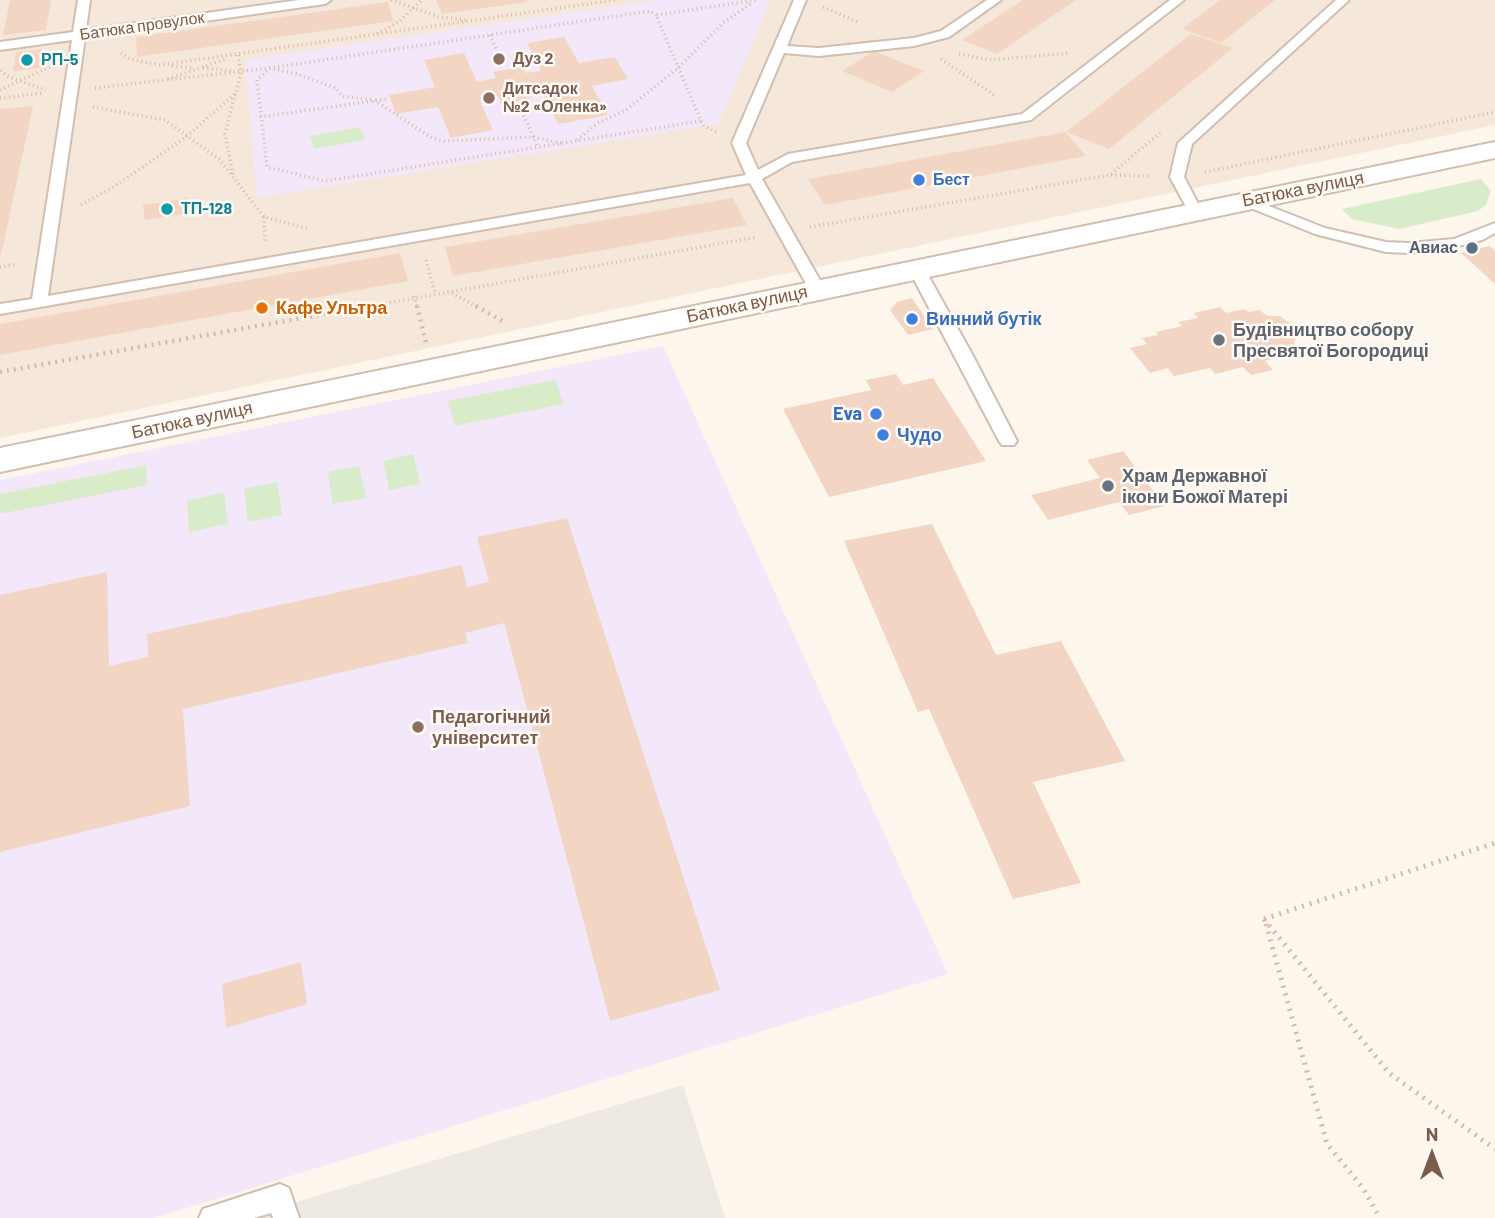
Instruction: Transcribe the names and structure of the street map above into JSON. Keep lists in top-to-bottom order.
{
  "streets": {
    "street": ["Батюка вулиця"],
    "lane": ["Батюка провулок"]
  },
  "places": [
    "Дуз 2",
    "РП-5",
    "Дитсадок №2 «Оленка»",
    "Бест",
    "ТП-128",
    "Авиас",
    "Кафе Ультра",
    "Винний бутік",
    "Будівництво собору Пресвятої Богородиці",
    "Eva",
    "Чудо",
    "Храм Державної ікони Божої Матері",
    "Педагогічний університет"
  ],
  "north": "top"
}
